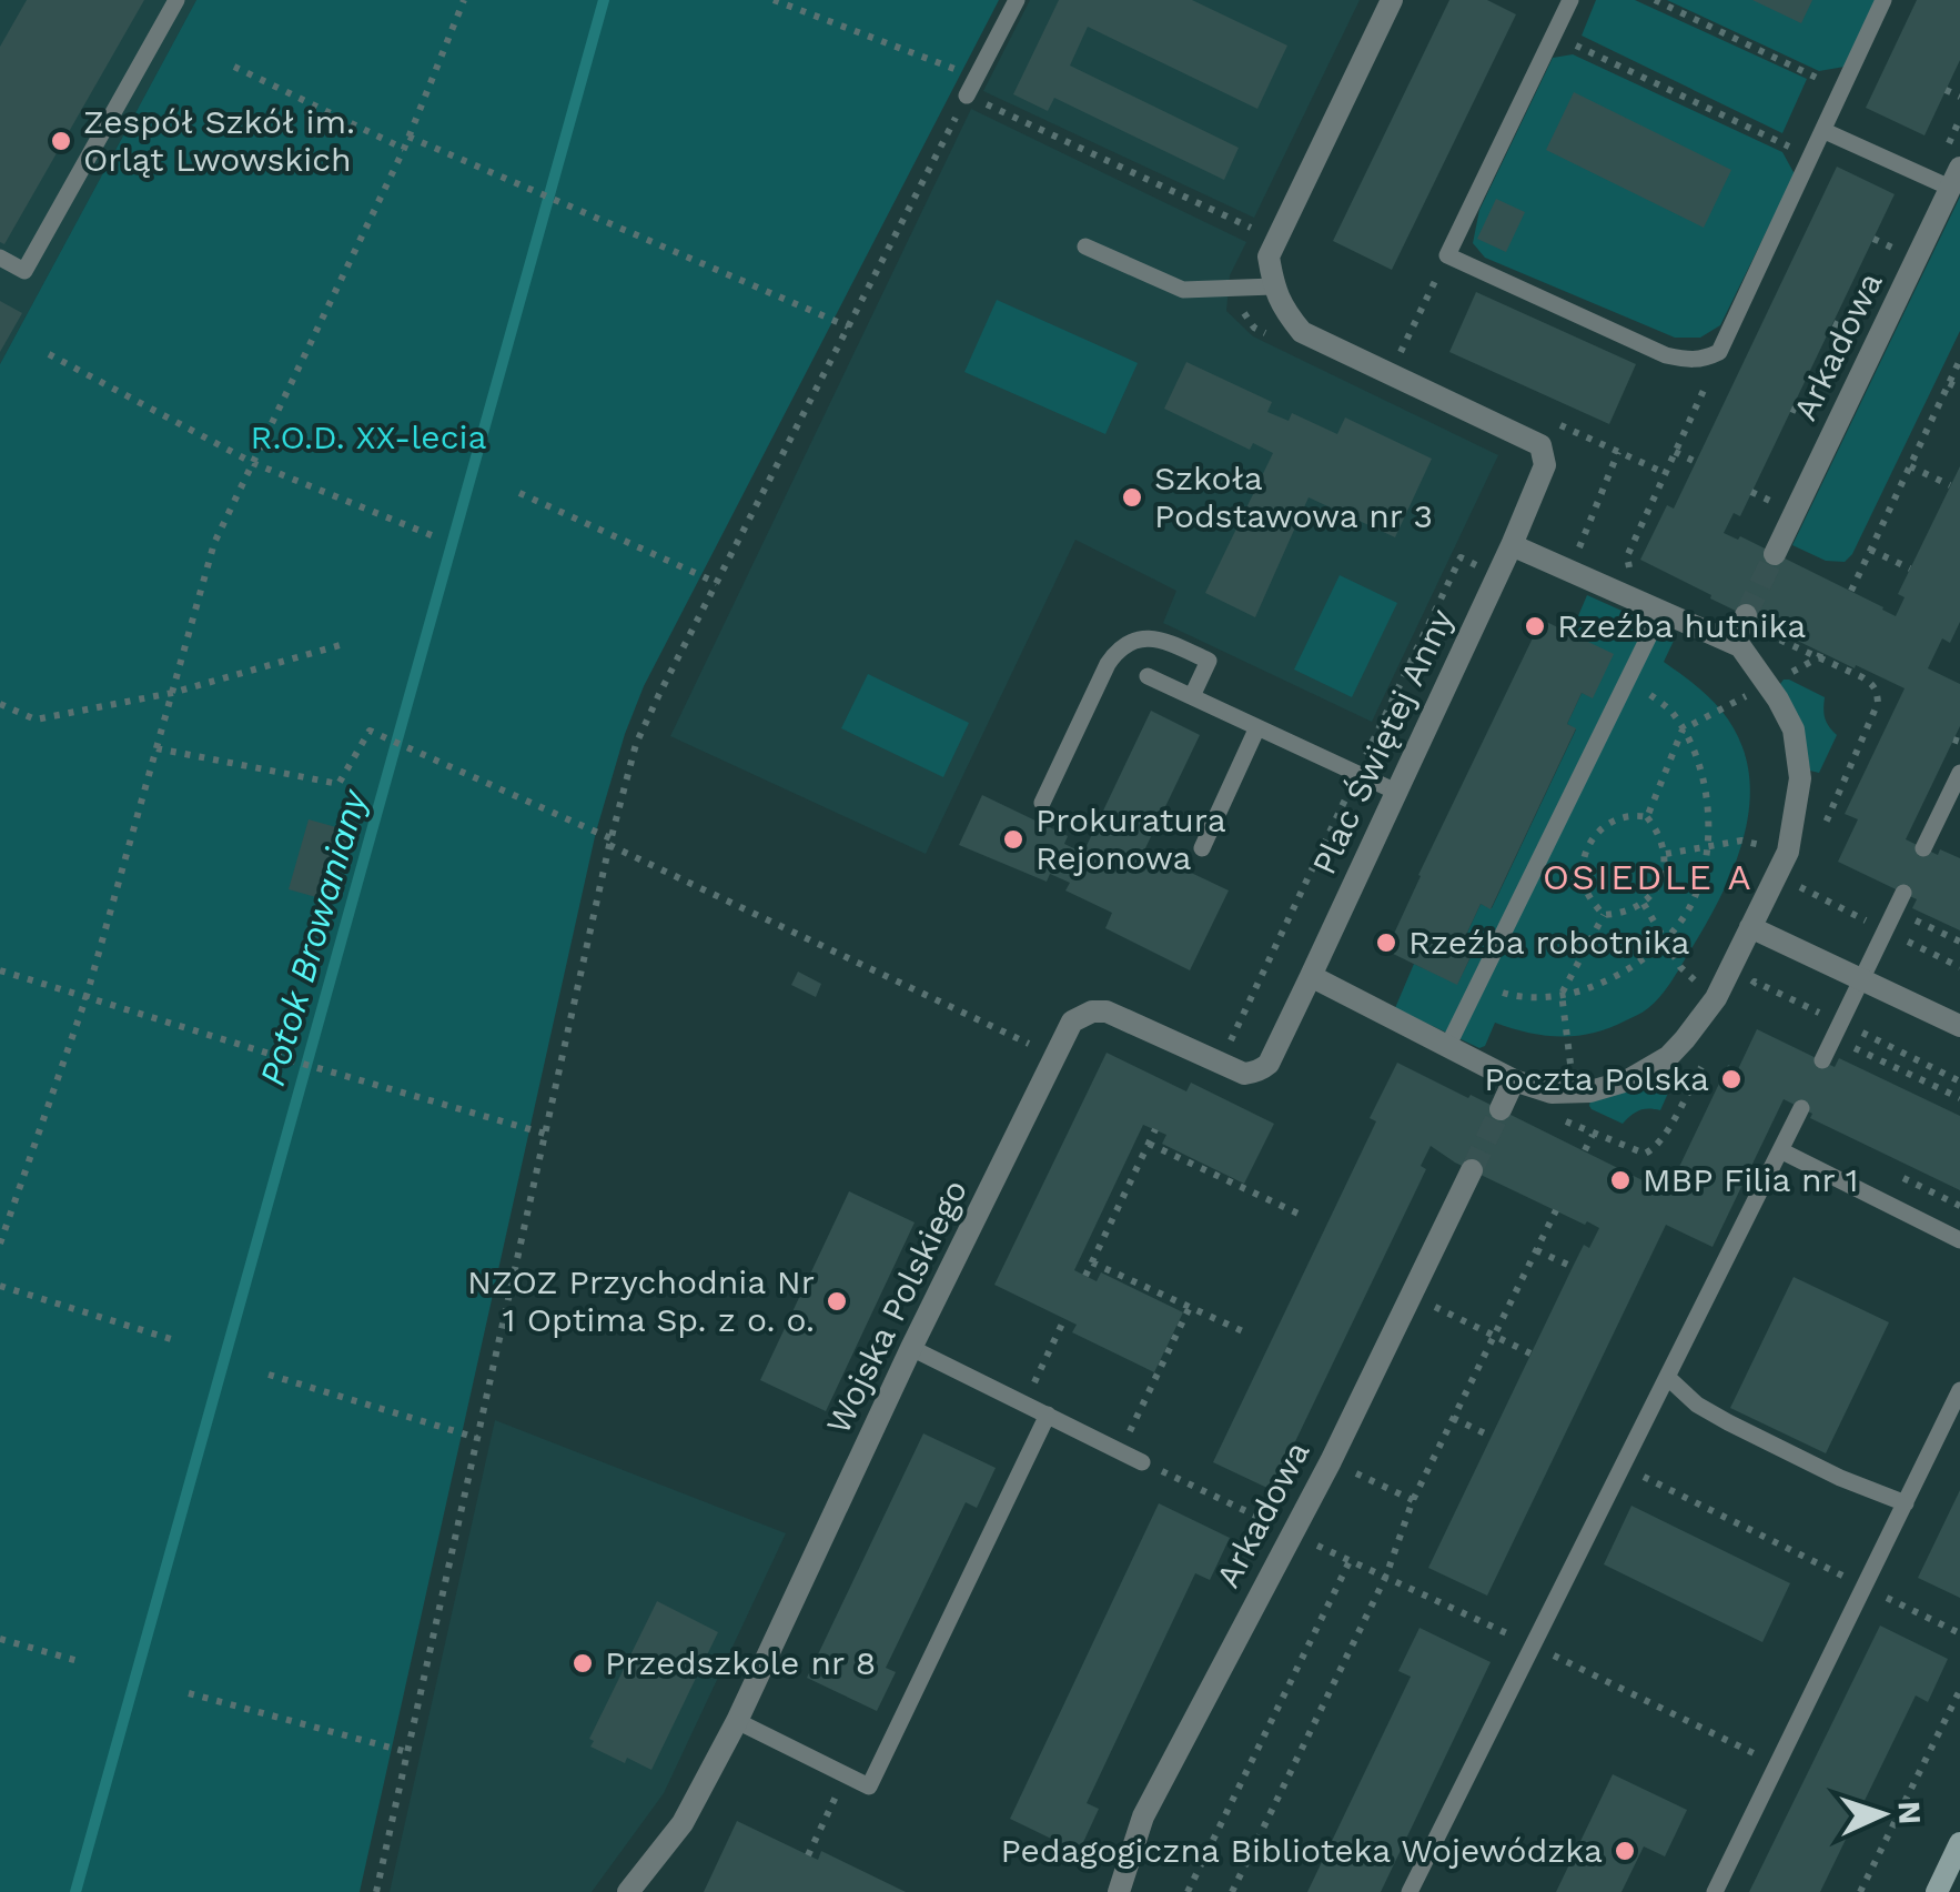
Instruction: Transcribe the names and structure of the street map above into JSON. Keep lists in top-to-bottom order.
{
  "streets": {
    "street": ["Arkadowa", "Plac Świętej Anny", "Wojska Polskiego"]
  },
  "crossings": [
    ["Plac Świętej Anny", "Wojska Polskiego"]
  ],
  "districts": ["OSIEDLE A"],
  "water": ["Potok Browaniany"],
  "parks": ["R.O.D. XX-lecia"],
  "places": [
    "Zespół Szkół im. Orląt Lwowskich",
    "Szkoła Podstawowa nr 3",
    "Rzeźba hutnika",
    "Prokuratura Rejonowa",
    "Rzeźba robotnika",
    "Poczta Polska",
    "MBP Filia nr 1",
    "NZOZ Przychodnia Nr 1 Optima Sp. z o. o.",
    "Przedszkole nr 8",
    "Pedagogiczna Biblioteka Wojewódzka"
  ],
  "north": "right"
}
